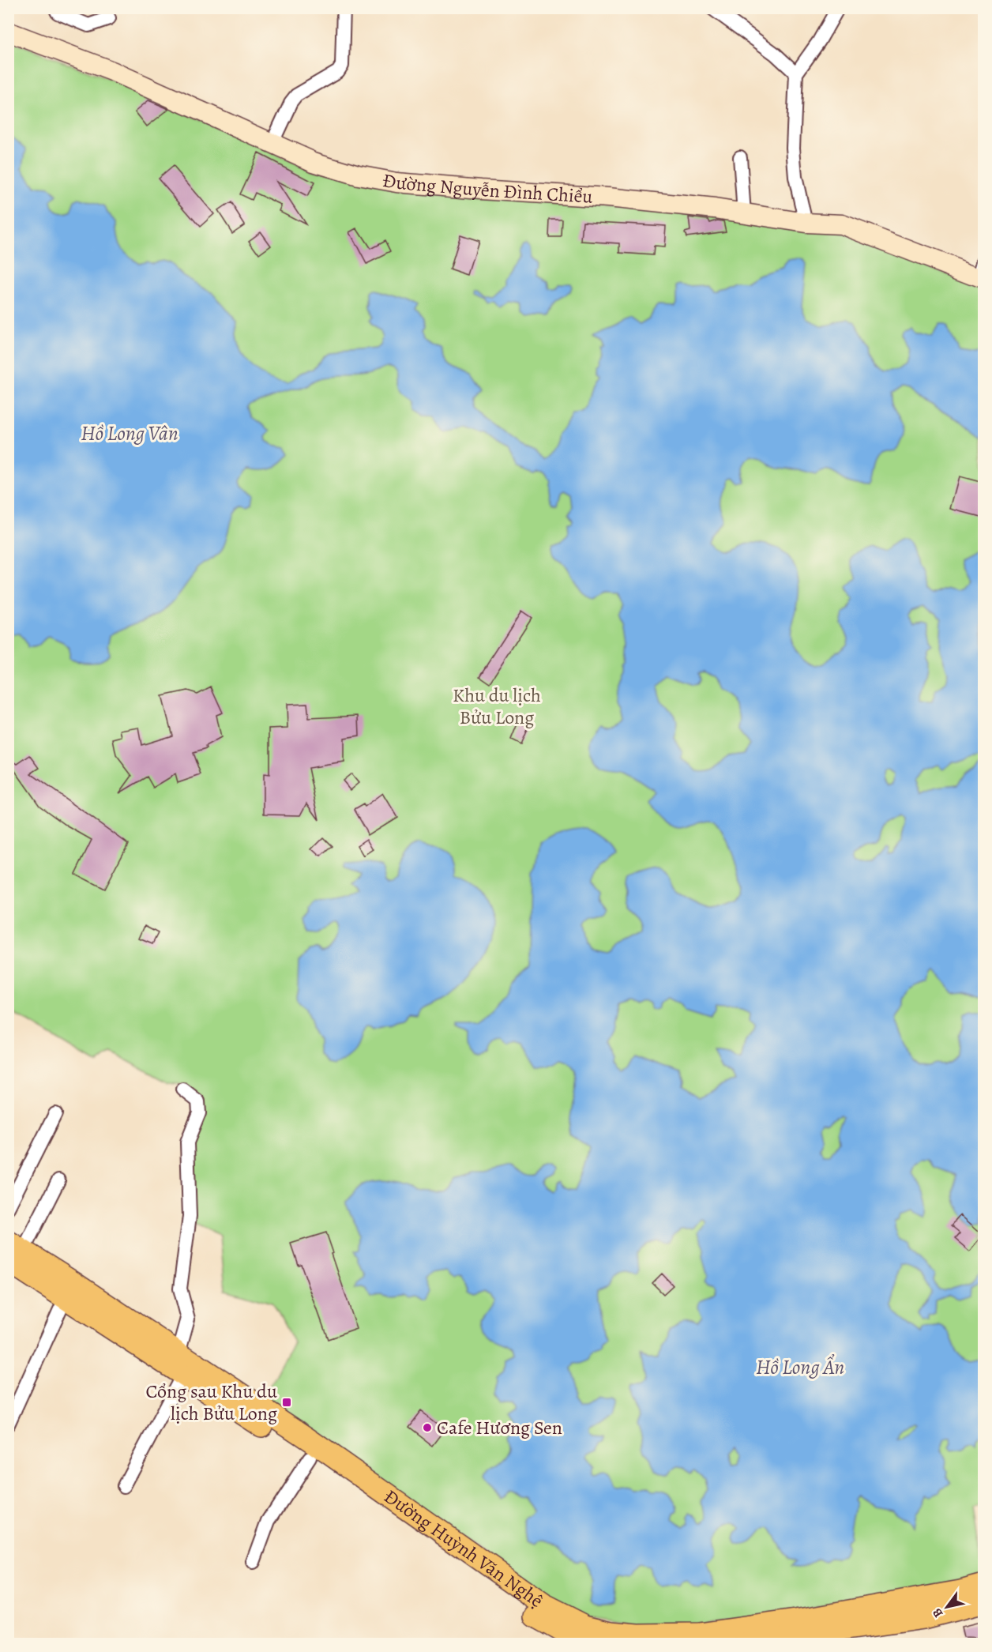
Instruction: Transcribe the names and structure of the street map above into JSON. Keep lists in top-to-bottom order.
{
  "streets": {
    "main road": ["Đường Nguyễn Đình Chiểu", "Đường Huỳnh Văn Nghệ"]
  },
  "water": ["Hồ Long Vân", "Hồ Long Ẩn"],
  "parks": ["Khu du lịch Bửu Long"],
  "places": {
    "transit": ["Cổng sau Khu du lịch Bửu Long"],
    "other": ["Cafe Hương Sen"]
  },
  "north": "bottom left"
}
